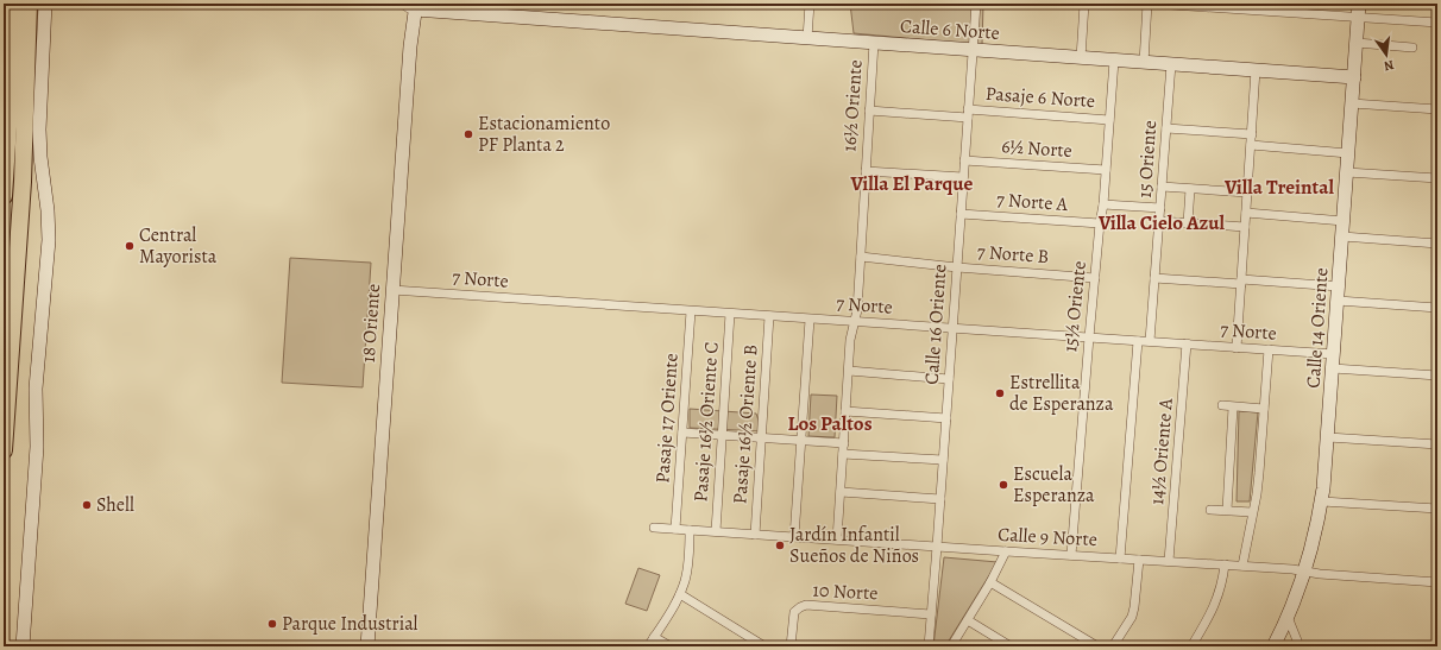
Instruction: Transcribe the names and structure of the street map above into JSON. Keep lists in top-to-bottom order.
{
  "streets": {
    "street": [
      "Calle 6 Norte",
      "Pasaje 6 Norte",
      "16½ Oriente",
      "6½ Norte",
      "15 Oriente",
      "7 Norte A",
      "7 Norte B",
      "7 Norte",
      "15½ Oriente",
      "18 Oriente",
      "Calle 16 Oriente",
      "Calle 14 Oriente",
      "Pasaje 17 Oriente",
      "Pasaje 16½ Oriente C",
      "Pasaje 16½ Oriente B",
      "14½ Oriente A",
      "Calle 9 Norte",
      "10 Norte"
    ]
  },
  "crossings": [
    ["Calle 6 Norte", "16½ Oriente"],
    ["Calle 6 Norte", "15 Oriente"],
    ["Calle 6 Norte", "15½ Oriente"],
    ["Calle 6 Norte", "18 Oriente"],
    ["Calle 6 Norte", "Calle 16 Oriente"],
    ["Calle 6 Norte", "Calle 14 Oriente"],
    ["Pasaje 6 Norte", "16½ Oriente"],
    ["Pasaje 6 Norte", "15½ Oriente"],
    ["Pasaje 6 Norte", "Calle 16 Oriente"],
    ["16½ Oriente", "7 Norte B"],
    ["16½ Oriente", "7 Norte"],
    ["16½ Oriente", "Calle 9 Norte"],
    ["6½ Norte", "15½ Oriente"],
    ["6½ Norte", "Calle 16 Oriente"],
    ["15 Oriente", "7 Norte"],
    ["7 Norte A", "15½ Oriente"],
    ["7 Norte A", "Calle 16 Oriente"],
    ["7 Norte B", "15½ Oriente"],
    ["7 Norte B", "Calle 16 Oriente"],
    ["7 Norte", "15½ Oriente"],
    ["7 Norte", "18 Oriente"],
    ["7 Norte", "Calle 16 Oriente"],
    ["7 Norte", "Calle 14 Oriente"],
    ["7 Norte", "Pasaje 17 Oriente"],
    ["7 Norte", "Pasaje 16½ Oriente C"],
    ["7 Norte", "Pasaje 16½ Oriente B"],
    ["7 Norte", "14½ Oriente A"],
    ["15½ Oriente", "Calle 9 Norte"],
    ["Calle 16 Oriente", "Calle 9 Norte"],
    ["Calle 16 Oriente", "10 Norte"],
    ["Calle 14 Oriente", "Calle 9 Norte"],
    ["Pasaje 17 Oriente", "Calle 9 Norte"],
    ["Pasaje 16½ Oriente C", "Calle 9 Norte"],
    ["Pasaje 16½ Oriente B", "Calle 9 Norte"],
    ["14½ Oriente A", "Calle 9 Norte"]
  ],
  "districts": [
    "Villa El Parque",
    "Villa Treintal",
    "Villa Cielo Azul",
    "Los Paltos"
  ],
  "places": [
    "Estacionamiento PF Planta 2",
    "Central Mayorista",
    "Estrellita de Esperanza",
    "Escuela Esperanza",
    "Shell",
    "Jardín Infantil Sueños de Niños",
    "Parque Industrial"
  ],
  "north": "bottom"
}
